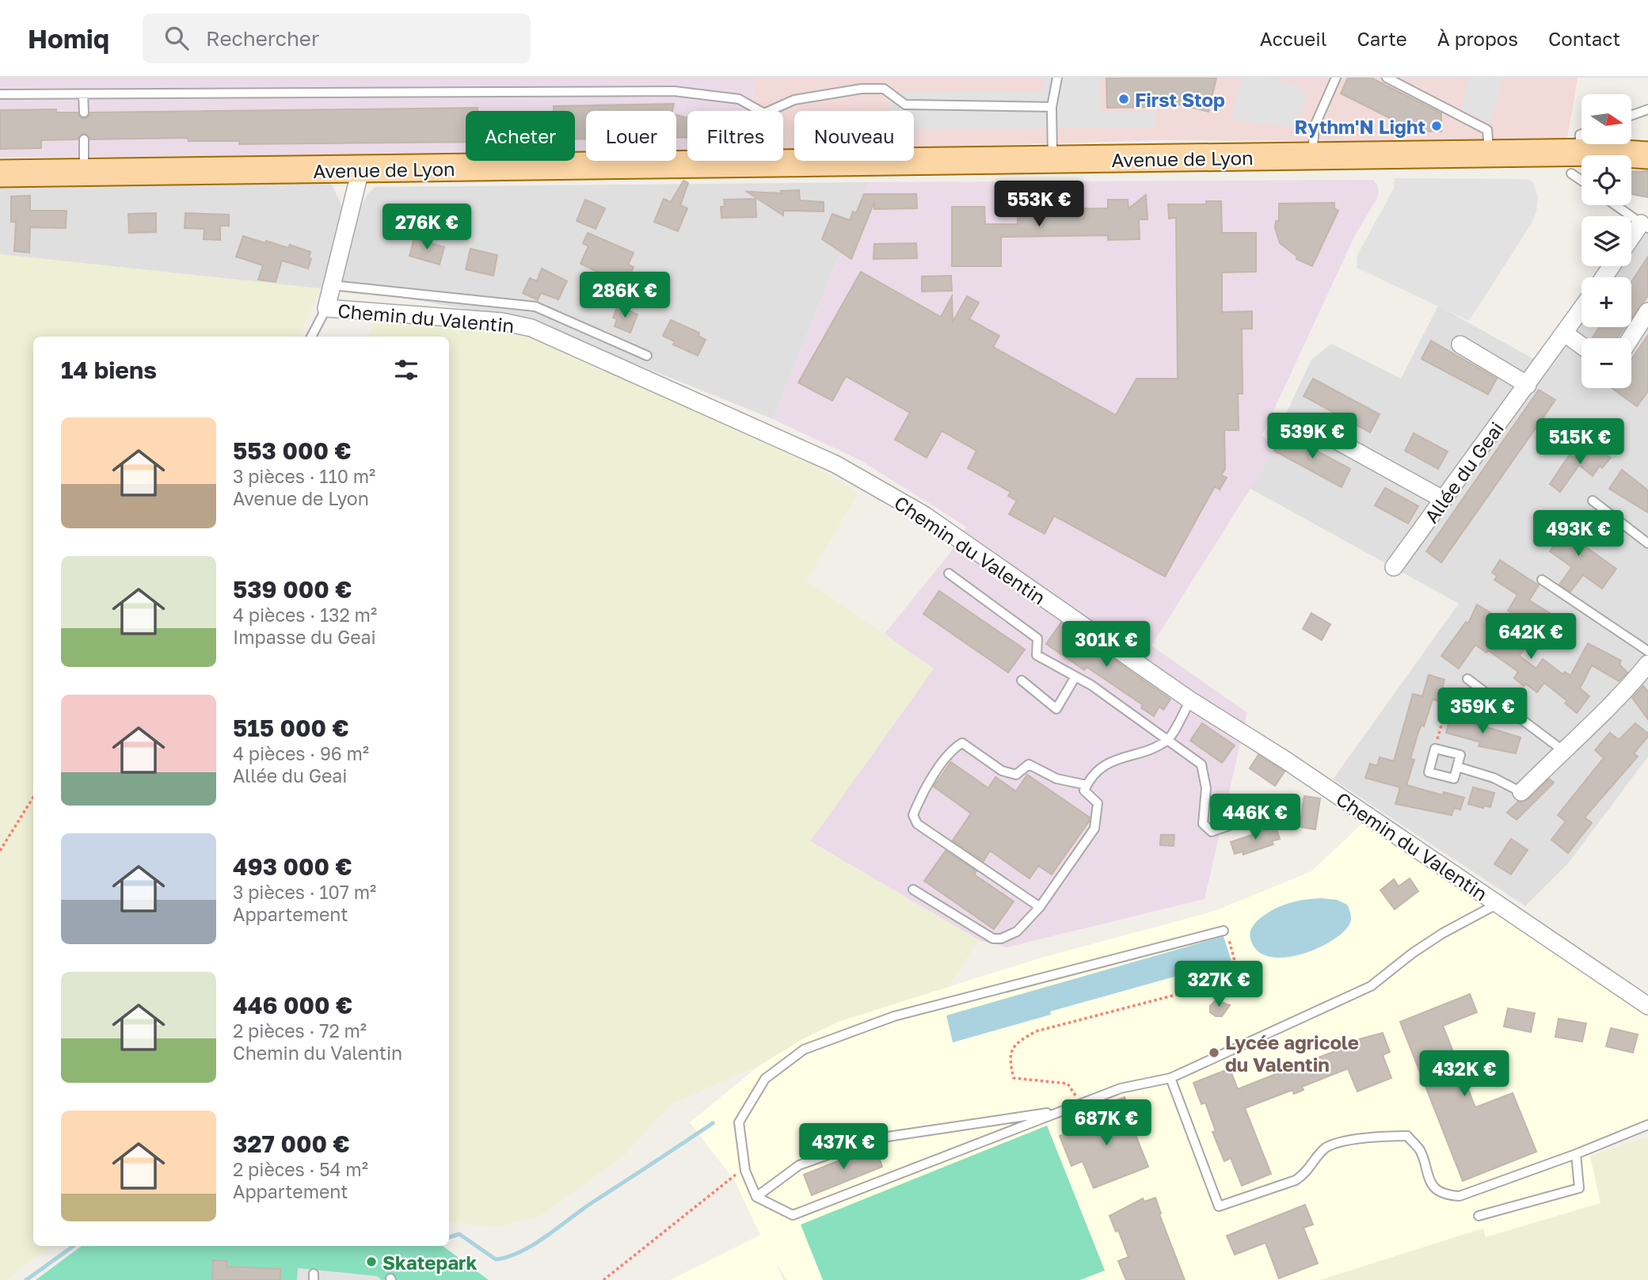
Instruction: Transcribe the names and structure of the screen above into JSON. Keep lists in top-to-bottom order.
{
  "streets": {
    "main road": ["Avenue de Lyon"],
    "street": ["Chemin du Valentin", "Allée du Geai"]
  },
  "crossings": [
    ["Avenue de Lyon", "Chemin du Valentin"]
  ],
  "places": [
    "First Stop",
    "Rythm'N Light",
    "Lycée agricole du Valentin",
    "Skatepark"
  ],
  "north": "right",
  "page": {
    "header": "Homiq",
    "search": "Rechercher",
    "nav": [
      "Accueil",
      "Carte",
      "À propos",
      "Contact"
    ],
    "map_buttons": ["+", "−"],
    "chip": [
      "Acheter",
      "Louer",
      "Filtres",
      "Nouveau"
    ],
    "price": [
      "553K €",
      "276K €",
      "286K €",
      "539K €",
      "515K €",
      "493K €",
      "642K €",
      "301K €",
      "359K €",
      "446K €",
      "327K €",
      "432K €",
      "687K €",
      "437K €"
    ],
    "heading": "14 biens",
    "list": [
      {
        "name": "553 000 €",
        "note": "3 pièces · 110 m² · Avenue de Lyon"
      },
      {
        "name": "539 000 €",
        "note": "4 pièces · 132 m² · Impasse du Geai"
      },
      {
        "name": "515 000 €",
        "note": "4 pièces · 96 m² · Allée du Geai"
      },
      {
        "name": "493 000 €",
        "note": "3 pièces · 107 m² · Appartement"
      },
      {
        "name": "446 000 €",
        "note": "2 pièces · 72 m² · Chemin du Valentin"
      },
      {
        "name": "327 000 €",
        "note": "2 pièces · 54 m² · Appartement"
      }
    ]
  }
}
